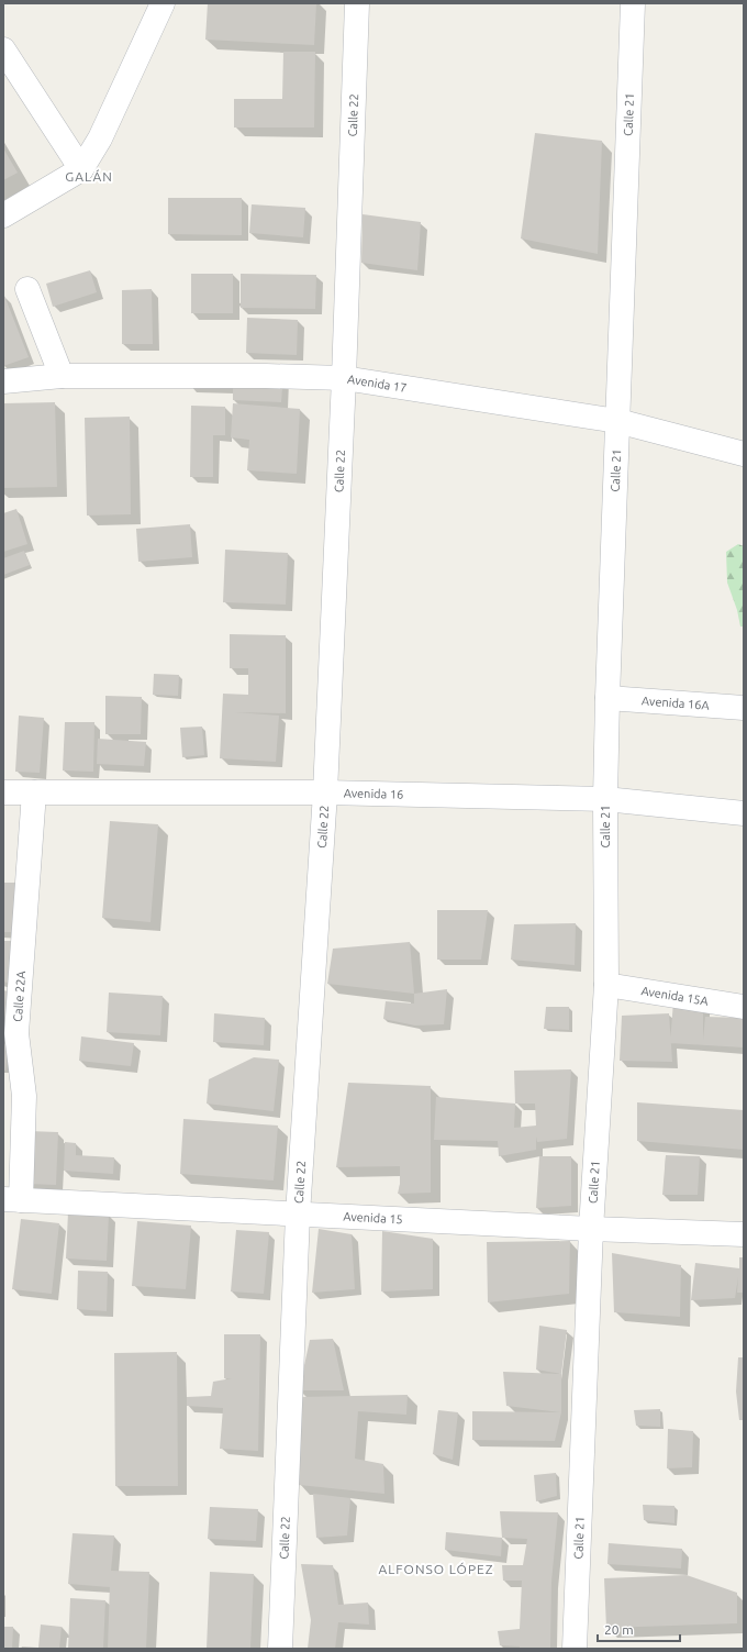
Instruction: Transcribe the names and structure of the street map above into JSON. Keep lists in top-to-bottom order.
{
  "streets": {
    "street": [
      "Calle 22",
      "Calle 21",
      "Avenida 17",
      "Avenida 16A",
      "Avenida 16",
      "Avenida 15A",
      "Calle 22A",
      "Avenida 15"
    ]
  },
  "crossings": [
    ["Calle 22", "Avenida 17"],
    ["Calle 22", "Avenida 16"],
    ["Calle 22", "Avenida 15"],
    ["Calle 21", "Avenida 17"],
    ["Calle 21", "Avenida 16A"],
    ["Calle 21", "Avenida 16"],
    ["Calle 21", "Avenida 15A"],
    ["Calle 21", "Avenida 15"],
    ["Avenida 16", "Calle 22A"],
    ["Calle 22A", "Avenida 15"]
  ],
  "districts": ["GALÁN", "ALFONSO LÓPEZ"],
  "scale_bar": "20 m"
}
